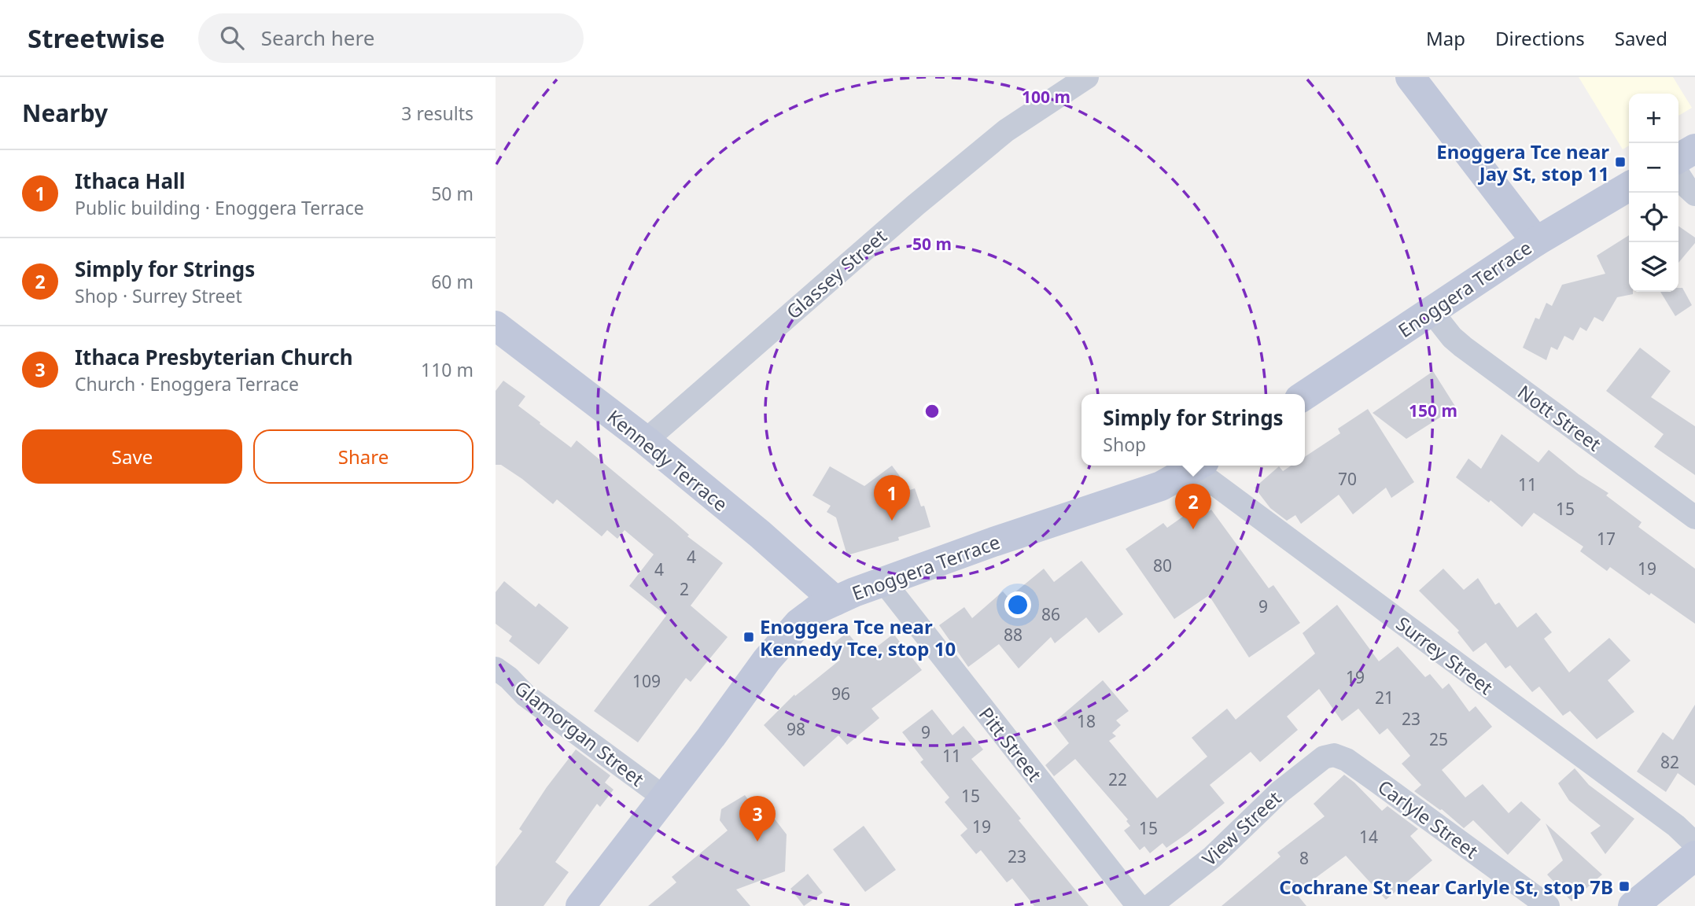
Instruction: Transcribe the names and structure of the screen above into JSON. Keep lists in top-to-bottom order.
{
  "streets": {
    "main road": ["Enoggera Terrace", "Kennedy Terrace"],
    "street": [
      "Glassey Street",
      "Nott Street",
      "Surrey Street",
      "Glamorgan Street",
      "Pitt Street",
      "Carlyle Street",
      "View Street"
    ]
  },
  "crossings": [
    ["Glassey Street", "Kennedy Terrace"],
    ["Enoggera Terrace", "Nott Street"],
    ["Enoggera Terrace", "Kennedy Terrace"],
    ["Enoggera Terrace", "Surrey Street"],
    ["Enoggera Terrace", "Glamorgan Street"],
    ["Enoggera Terrace", "Pitt Street"],
    ["Carlyle Street", "View Street"]
  ],
  "places": {
    "transit": ["Enoggera Tce near Jay St, stop 11", "Enoggera Tce near Kennedy Tce, stop 10", "Cochrane St near Carlyle St, stop 7B"]
  },
  "house_numbers": [
    "70",
    "11",
    "15",
    "17",
    "4",
    "80",
    "19",
    "4",
    "2",
    "9",
    "86",
    "88",
    "19",
    "109",
    "96",
    "21",
    "23",
    "18",
    "98",
    "9",
    "25",
    "11",
    "82",
    "22",
    "15",
    "19",
    "15",
    "14",
    "23",
    "8"
  ],
  "page": {
    "header": "Streetwise",
    "search": "Search here",
    "nav": ["Map", "Directions", "Saved"],
    "heading": ["Nearby", "3 results"],
    "map_buttons": ["+", "−"],
    "list": [
      {
        "mark": "1",
        "name": "Ithaca Hall",
        "note": "Public building · Enoggera Terrace",
        "value": "50 m"
      },
      {
        "mark": "2",
        "name": "Simply for Strings",
        "note": "Shop · Surrey Street",
        "value": "60 m"
      },
      {
        "mark": "3",
        "name": "Ithaca Presbyterian Church",
        "note": "Church · Enoggera Terrace",
        "value": "110 m"
      }
    ],
    "popup": ["Simply for Strings", "Shop"],
    "buttons": ["Save", "Share"],
    "pins": ["1", "2", "3"]
  },
  "rings": ["100 m", "50 m", "150 m"]
}
